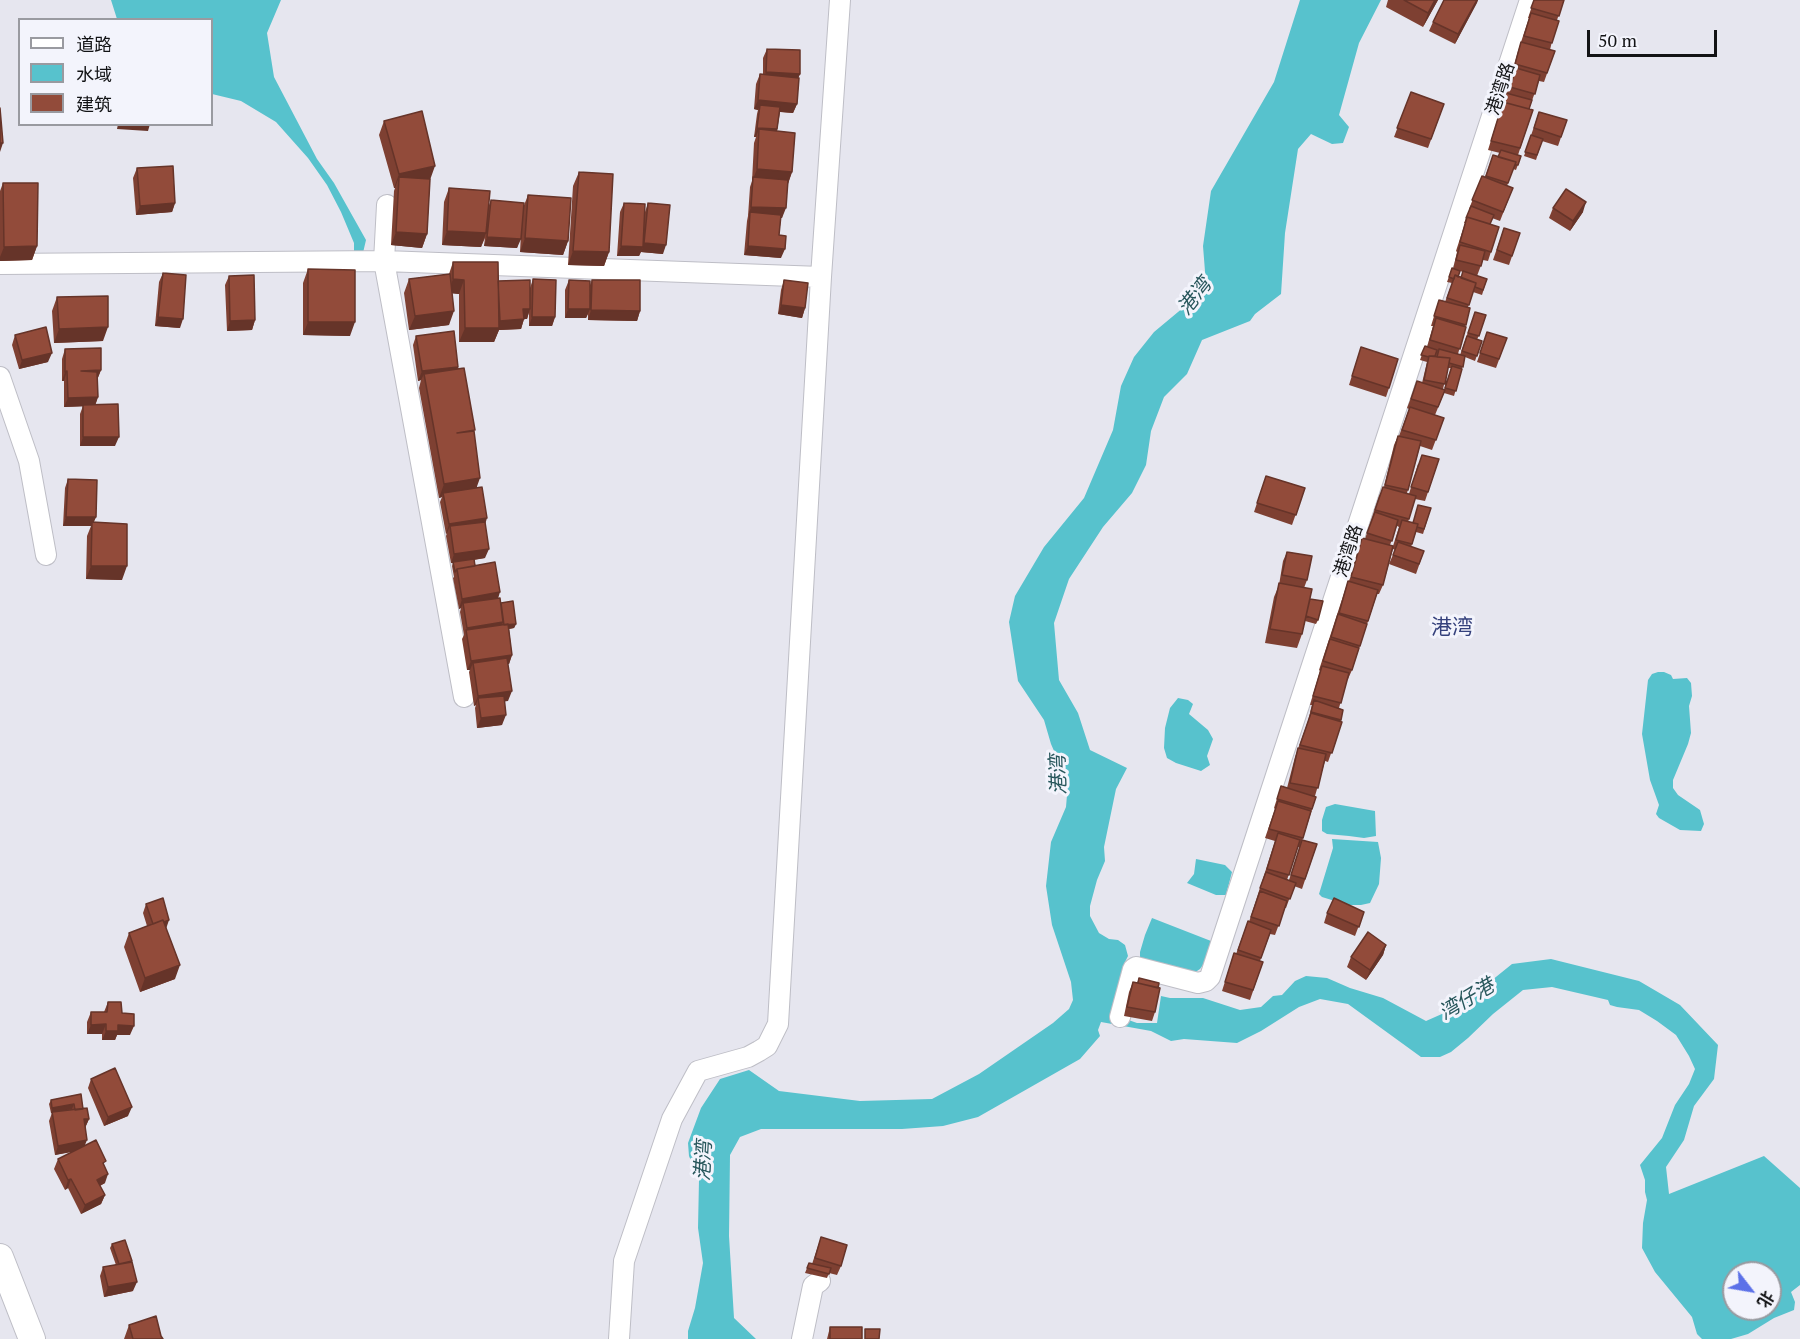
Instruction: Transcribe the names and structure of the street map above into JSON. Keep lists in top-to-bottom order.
{
  "streets": {
    "street": ["港湾路"]
  },
  "districts": ["港湾"],
  "water": ["港湾", "湾仔港"],
  "legend": ["道路", "水域", "建筑"],
  "scale_bar": "50 m",
  "north": "bottom right"
}
